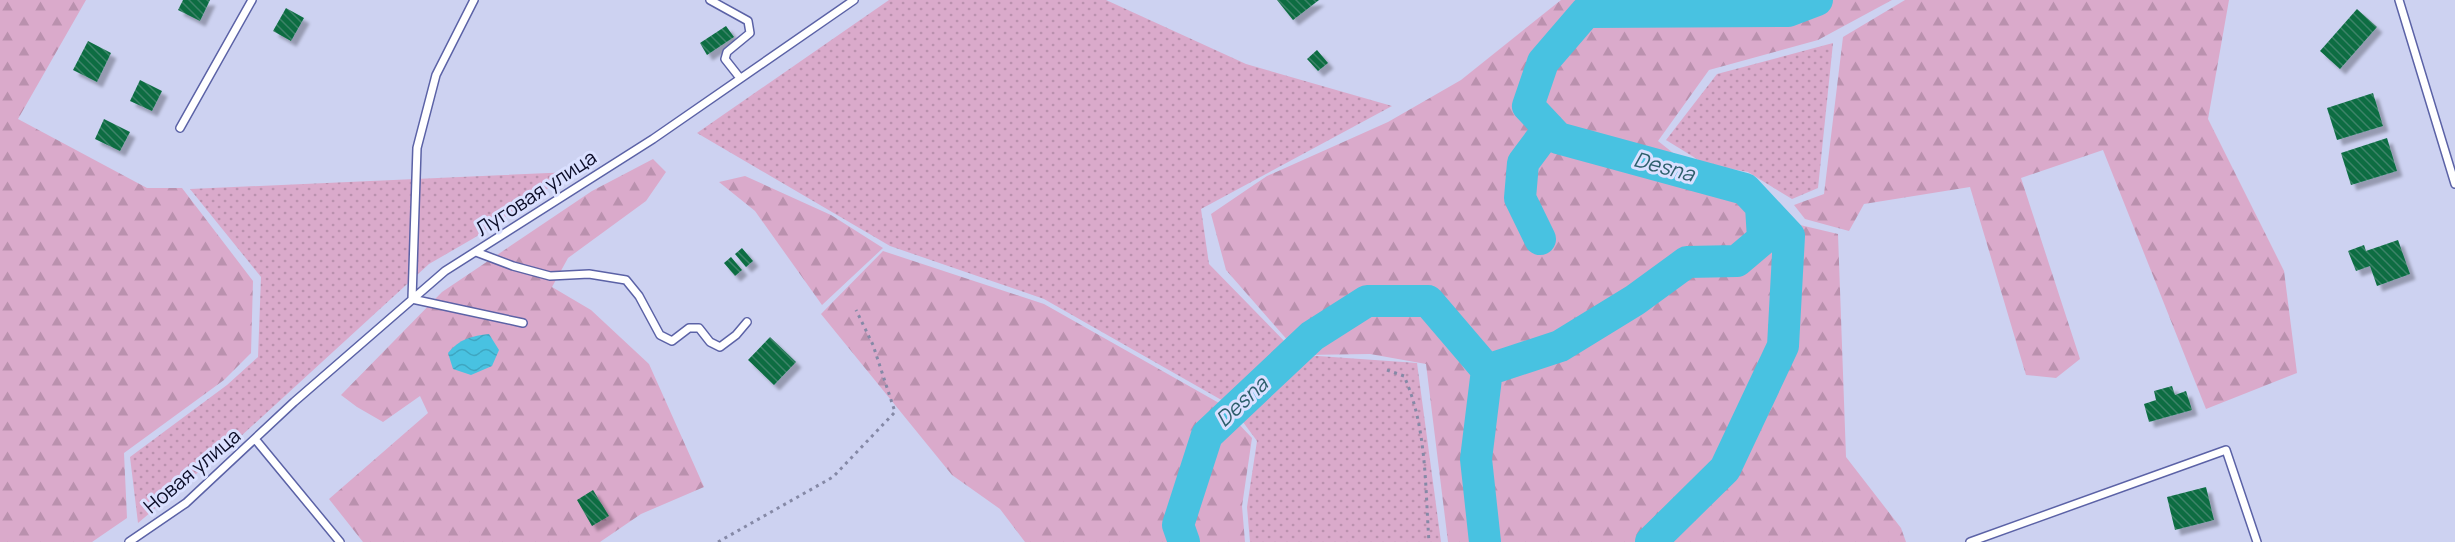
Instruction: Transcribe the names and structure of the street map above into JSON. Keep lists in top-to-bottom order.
{
  "streets": {
    "lane": ["Луговая улица", "Новая улица"]
  },
  "crossings": [
    ["Луговая улица", "Новая улица"]
  ],
  "water": ["Desna"]
}
